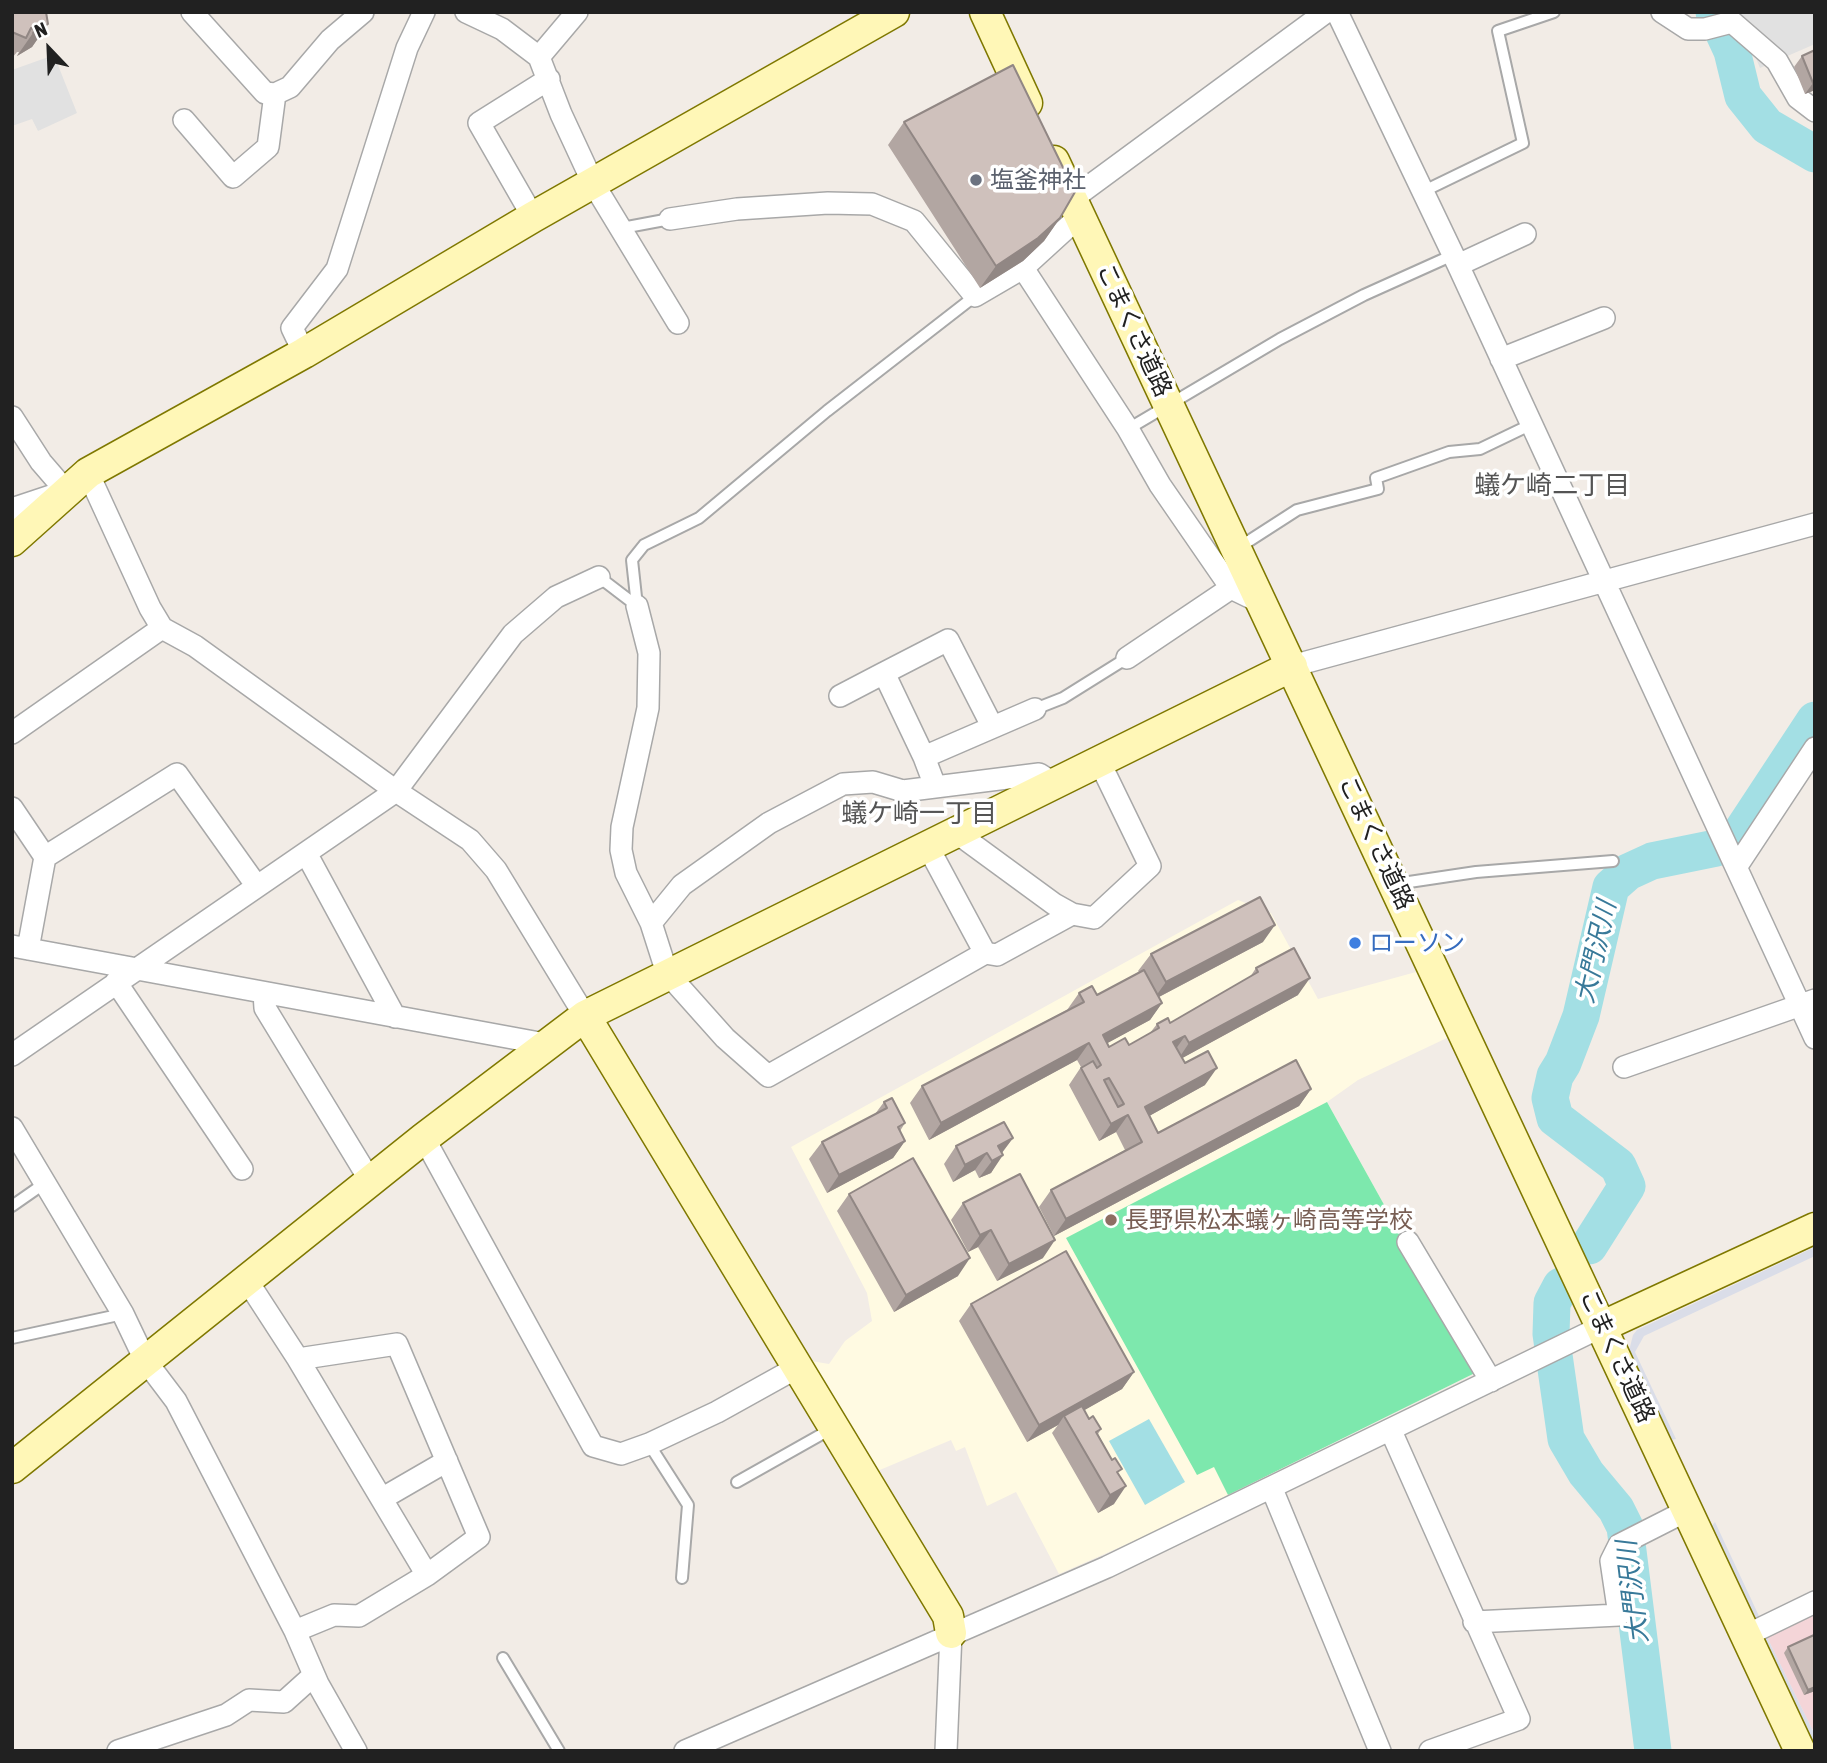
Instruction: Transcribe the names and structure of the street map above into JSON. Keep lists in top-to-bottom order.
{
  "streets": {
    "street": ["こまくさ道路"]
  },
  "districts": ["蟻ケ崎二丁目", "蟻ケ崎一丁目"],
  "water": ["大門沢川"],
  "places": ["塩釜神社", "ローソン", "長野県松本蟻ヶ崎高等学校"],
  "north": "top left"
}
